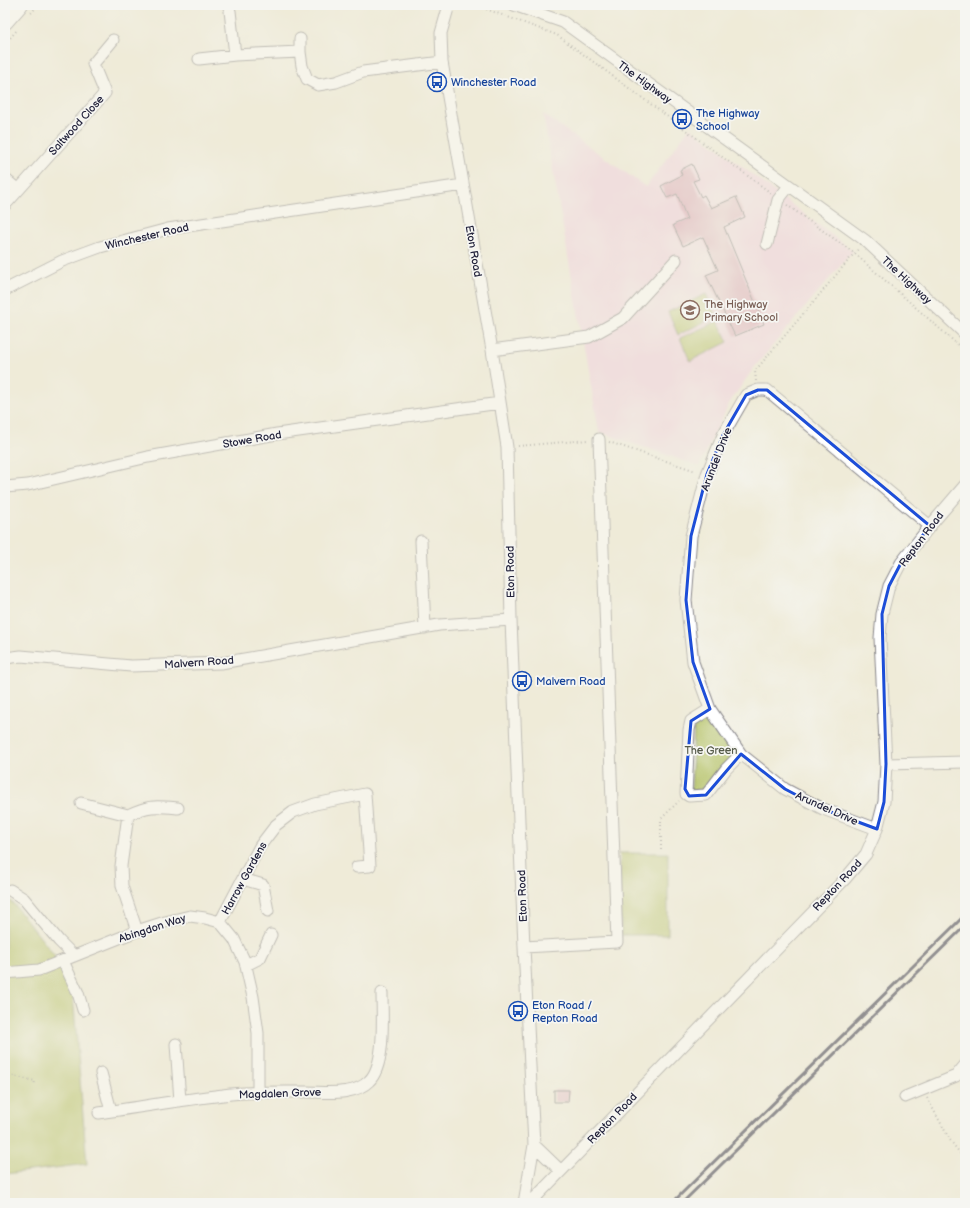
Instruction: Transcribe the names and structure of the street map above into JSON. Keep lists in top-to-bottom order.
{
  "streets": {
    "street": [
      "The Highway",
      "Saltwood Close",
      "Winchester Road",
      "Eton Road",
      "Stowe Road",
      "Arundel Drive",
      "Repton Road",
      "Malvern Road",
      "Harrow Gardens",
      "Abingdon Way",
      "Magdalen Grove"
    ]
  },
  "crossings": [
    ["Winchester Road", "Eton Road"],
    ["Eton Road", "Stowe Road"],
    ["Eton Road", "Malvern Road"],
    ["Arundel Drive", "Repton Road"],
    ["Harrow Gardens", "Abingdon Way"]
  ],
  "parks": ["The Green"],
  "places": {
    "bus stop": [
      "Winchester Road",
      "The Highway School",
      "Malvern Road",
      "Eton Road / Repton Road"
    ],
    "school or university": ["The Highway Primary School"]
  }
}
